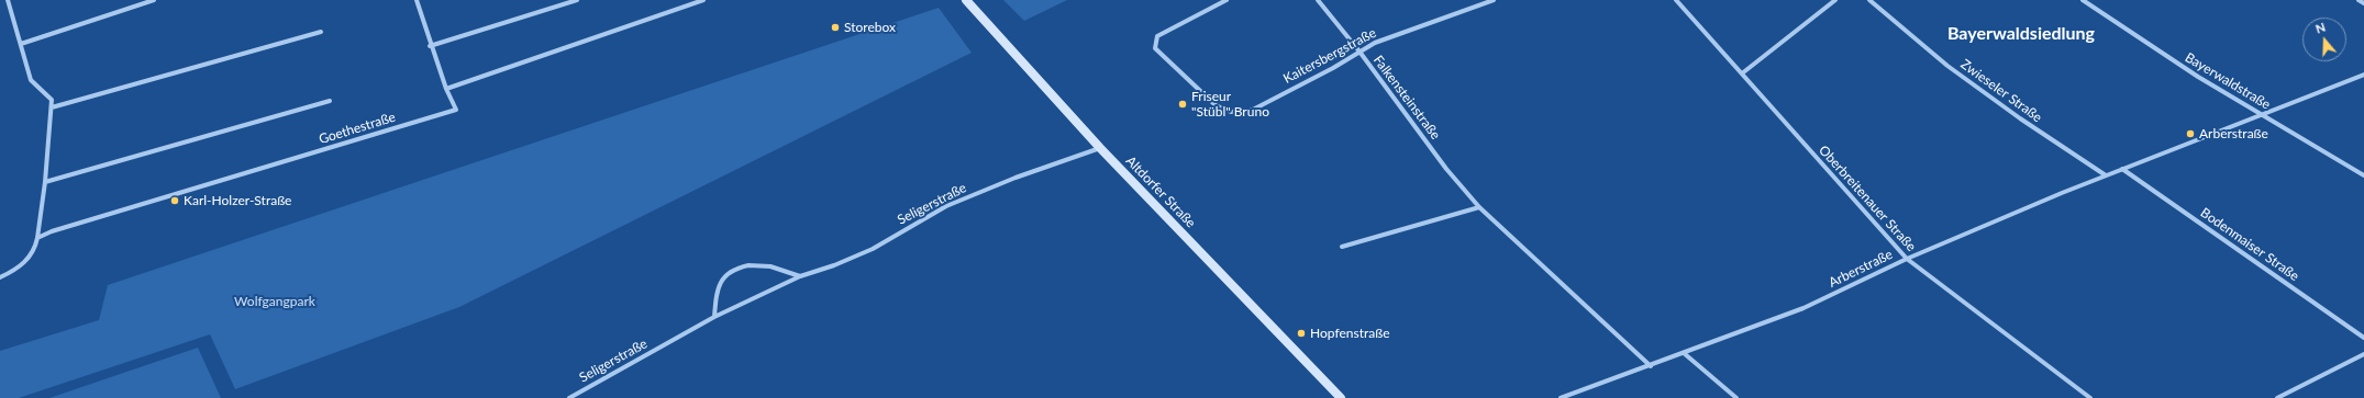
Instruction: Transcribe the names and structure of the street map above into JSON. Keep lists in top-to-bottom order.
{
  "streets": {
    "main road": ["Altdorfer Straße"],
    "street": [
      "Kaitersbergstraße",
      "Bayerwaldstraße",
      "Zwieseler Straße",
      "Falkensteinstraße",
      "Goethestraße",
      "Oberbreitenauer Straße",
      "Seligerstraße",
      "Bodenmaiser Straße",
      "Arberstraße"
    ]
  },
  "crossings": [
    ["Kaitersbergstraße", "Falkensteinstraße"],
    ["Bayerwaldstraße", "Arberstraße"],
    ["Zwieseler Straße", "Arberstraße"],
    ["Falkensteinstraße", "Arberstraße"],
    ["Altdorfer Straße", "Seligerstraße"],
    ["Oberbreitenauer Straße", "Arberstraße"],
    ["Bodenmaiser Straße", "Arberstraße"]
  ],
  "districts": ["Bayerwaldsiedlung"],
  "parks": ["Wolfgangpark"],
  "places": [
    "Storebox",
    "Friseur \"Stübl\" Bruno",
    "Arberstraße",
    "Karl-Holzer-Straße",
    "Hopfenstraße"
  ],
  "north": "top"
}
